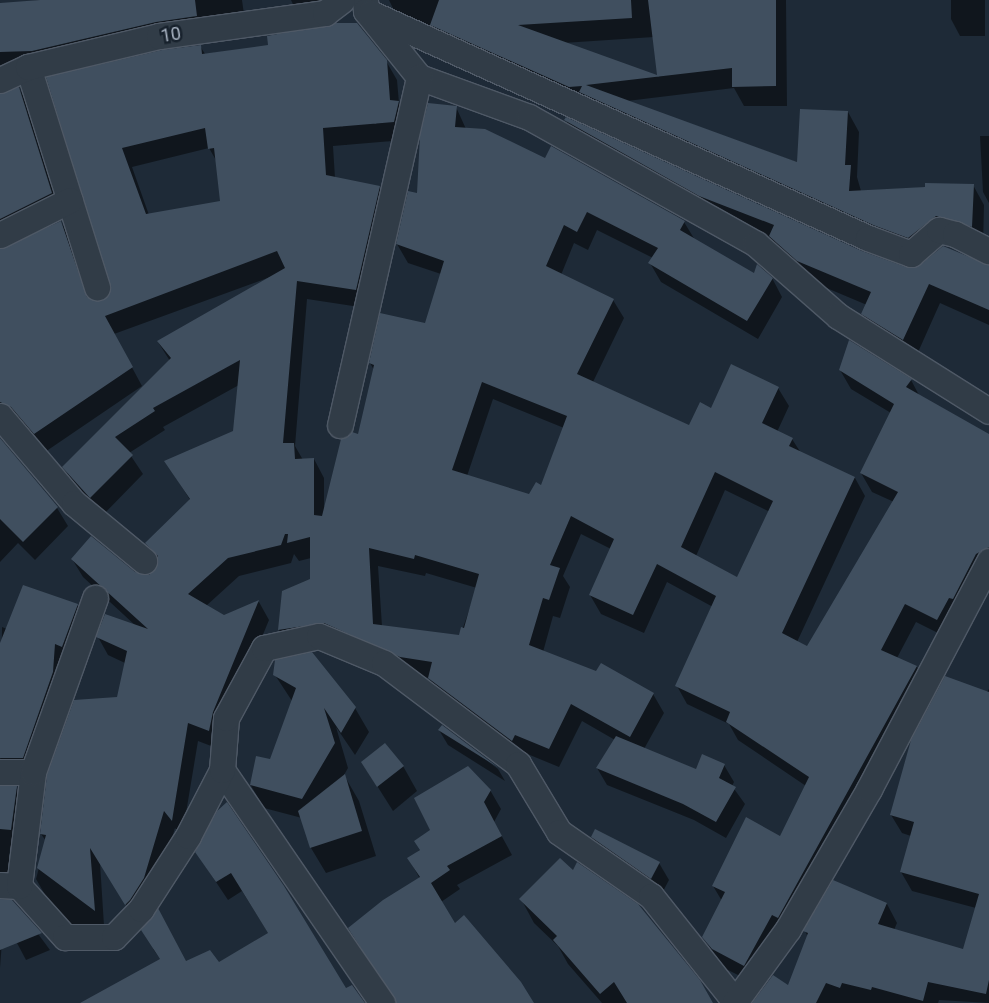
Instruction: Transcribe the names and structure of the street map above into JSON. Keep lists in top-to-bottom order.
{
  "streets": {
    "street": ["10"]
  }
}
